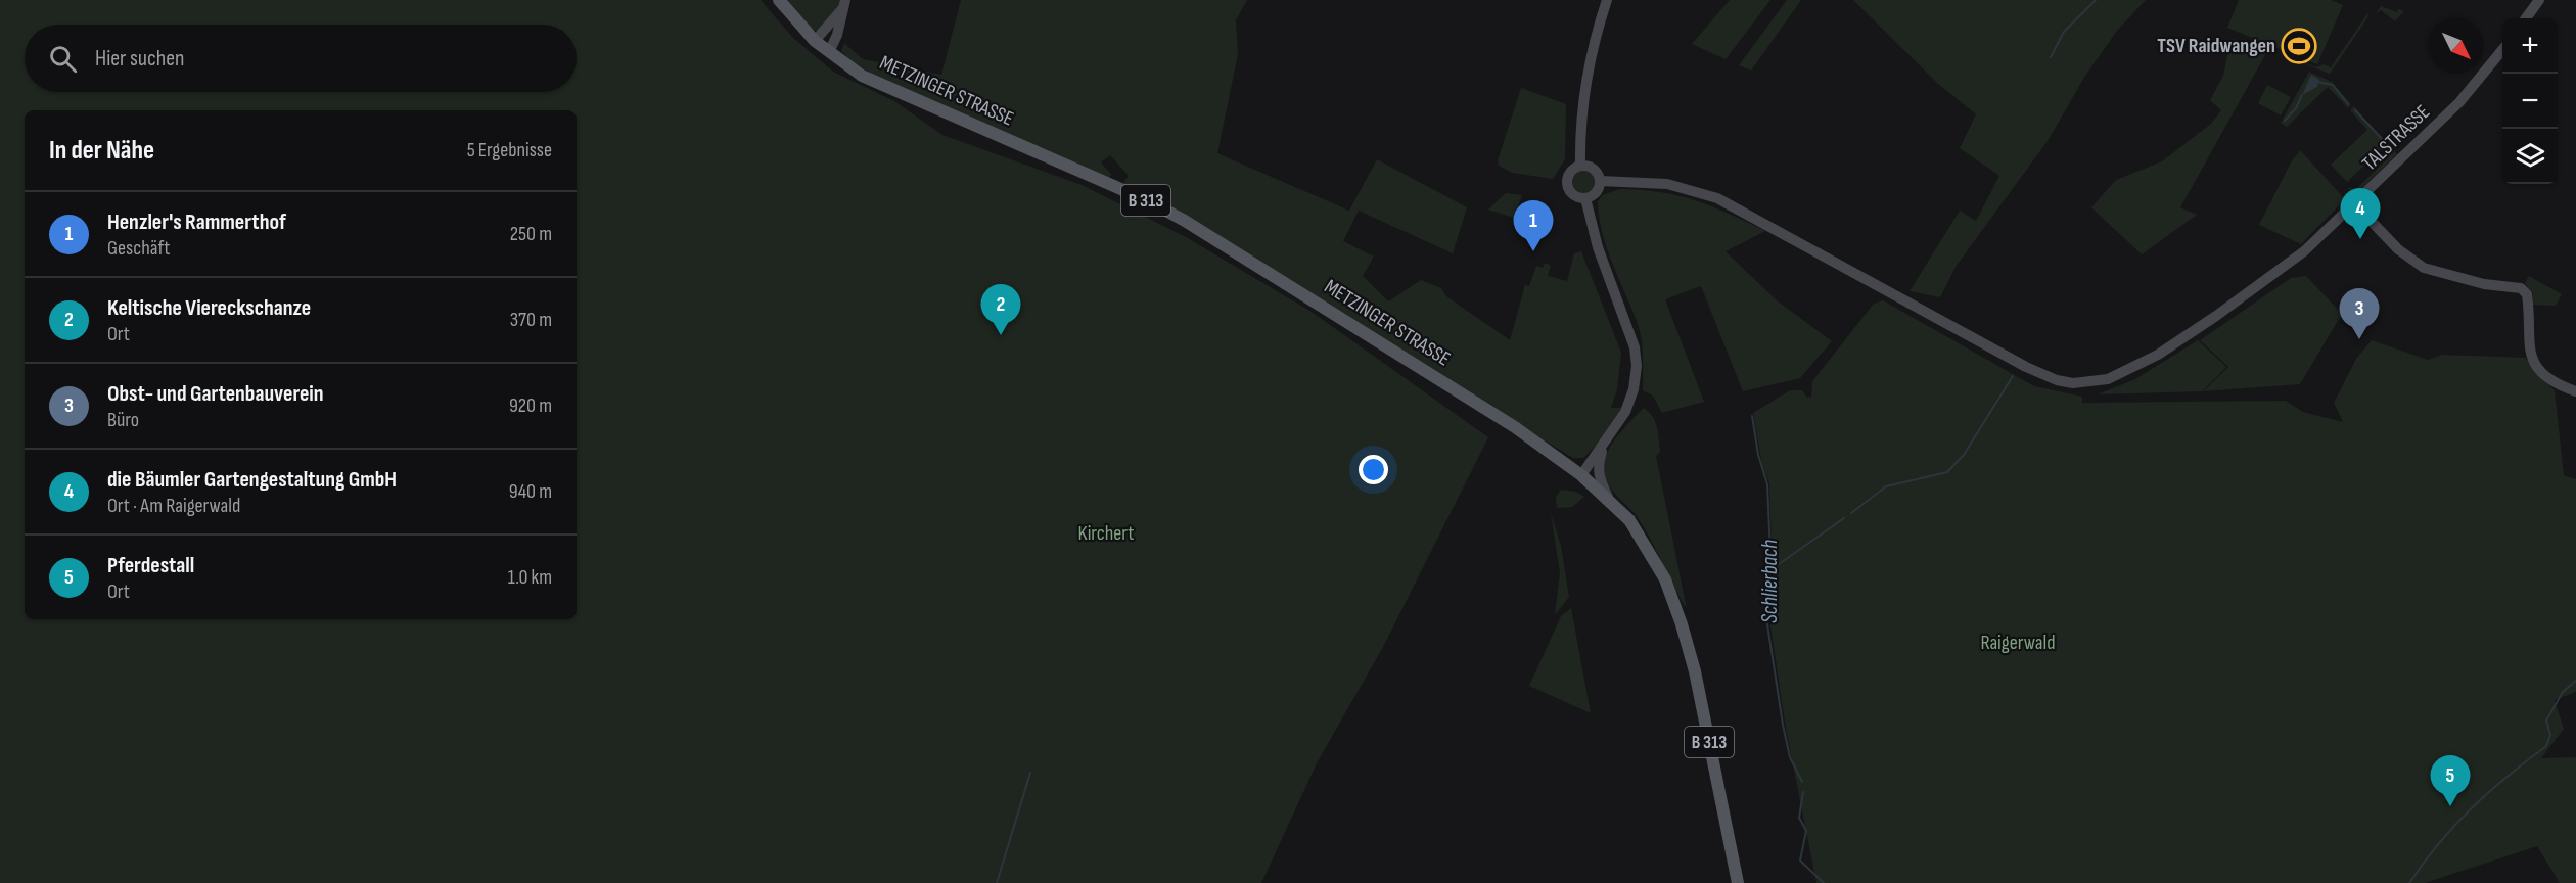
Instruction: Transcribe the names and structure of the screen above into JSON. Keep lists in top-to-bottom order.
{
  "streets": {
    "main road": ["METZINGER STRASSE", "B 313"],
    "street": ["TALSTRASSE"]
  },
  "water": ["Schlierbach"],
  "parks": ["Kirchert", "Raigerwald"],
  "places": {
    "sports": ["TSV Raidwangen"]
  },
  "north": "bottom right",
  "page": {
    "map_buttons": ["+", "−"],
    "search": "Hier suchen",
    "heading": ["In der Nähe", "5 Ergebnisse"],
    "pins": [
      "4",
      "1",
      "2",
      "3",
      "5"
    ],
    "list": [
      {
        "mark": "1",
        "name": "Henzler's Rammerthof",
        "note": "Geschäft",
        "value": "250 m"
      },
      {
        "mark": "2",
        "name": "Keltische Viereckschanze",
        "note": "Ort",
        "value": "370 m"
      },
      {
        "mark": "3",
        "name": "Obst- und Gartenbauverein",
        "note": "Büro",
        "value": "920 m"
      },
      {
        "mark": "4",
        "name": "die Bäumler Gartengestaltung GmbH",
        "note": "Ort · Am Raigerwald",
        "value": "940 m"
      },
      {
        "mark": "5",
        "name": "Pferdestall",
        "note": "Ort",
        "value": "1.0 km"
      }
    ]
  }
}
